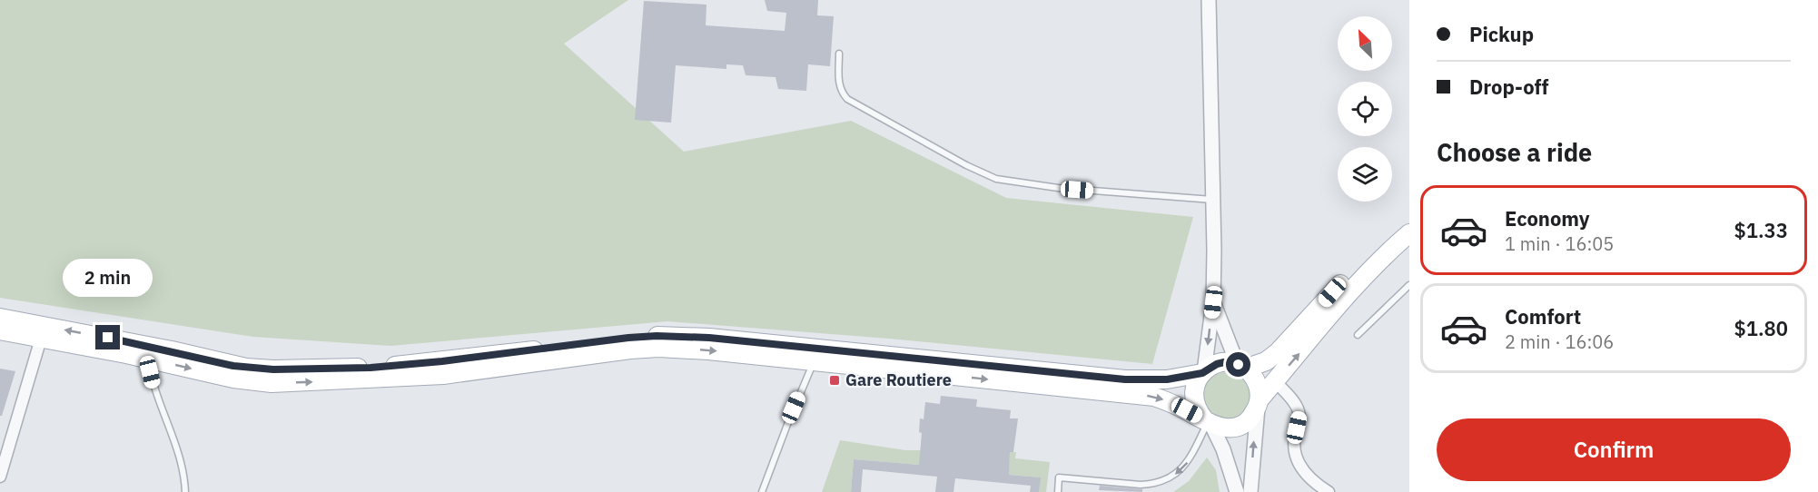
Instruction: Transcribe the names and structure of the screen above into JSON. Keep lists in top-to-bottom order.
{
  "places": {
    "transit": ["Gare Routiere"]
  },
  "north": "top left",
  "page": {
    "banner": ["Pickup", "Drop-off"],
    "heading": "Choose a ride",
    "list": [
      {
        "name": "Economy",
        "note": "1 min · 16:05",
        "value": "$1.33"
      },
      {
        "name": "Comfort",
        "note": "2 min · 16:06",
        "value": "$1.80"
      }
    ],
    "bubble": "2 min",
    "buttons": "Confirm"
  }
}
